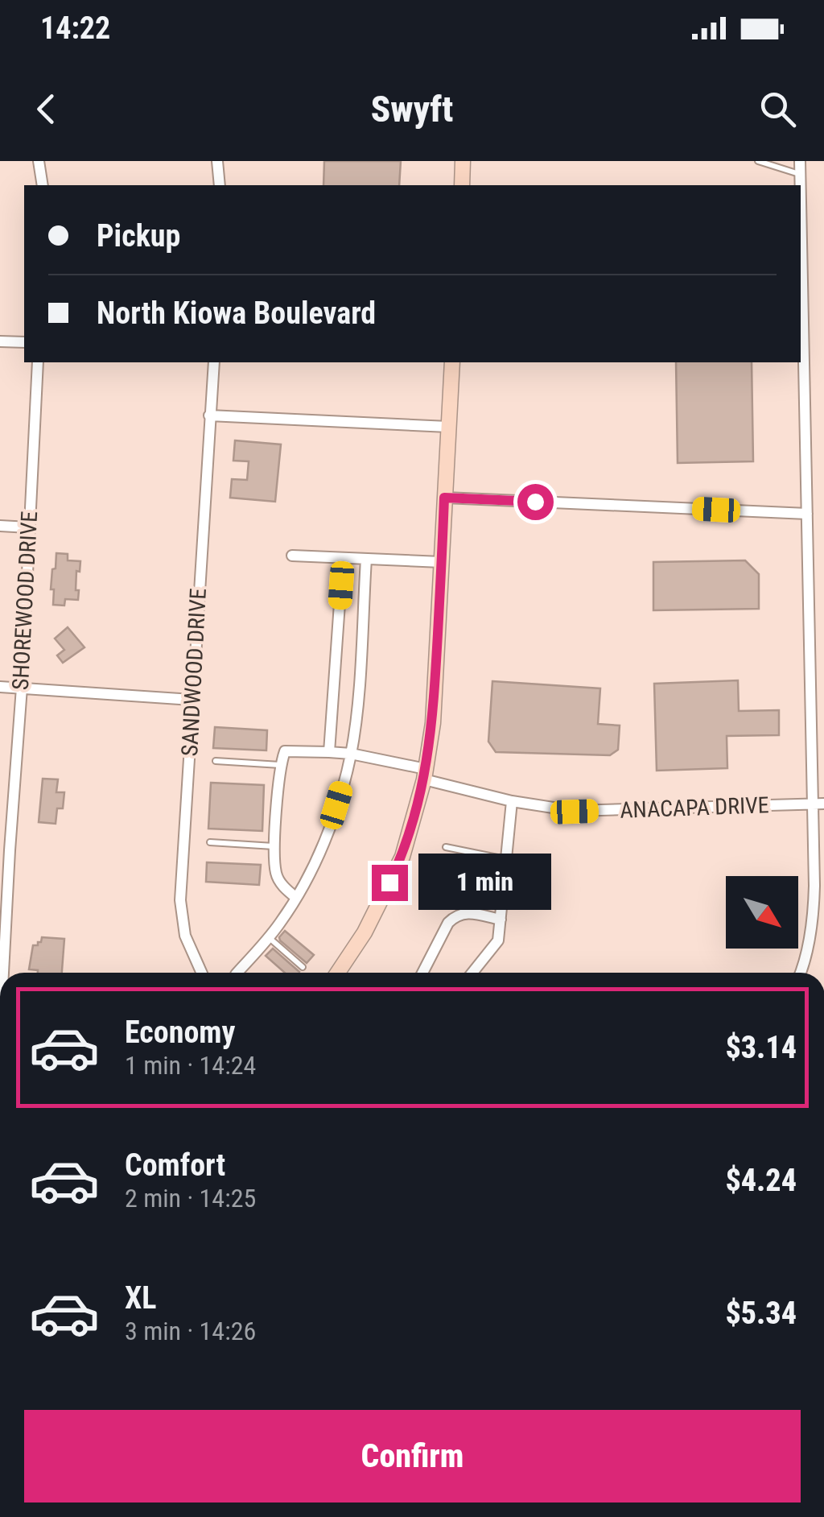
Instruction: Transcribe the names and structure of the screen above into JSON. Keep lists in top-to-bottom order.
{
  "streets": {
    "street": ["SHOREWOOD DRIVE", "SANDWOOD DRIVE", "ANACAPA DRIVE"]
  },
  "north": "bottom right",
  "page": {
    "status": "14:22",
    "header": "Swyft",
    "banner": ["Pickup", "North Kiowa Boulevard"],
    "bubble": "1 min",
    "list": [
      {
        "name": "Economy",
        "note": "1 min · 14:24",
        "value": "$3.14"
      },
      {
        "name": "Comfort",
        "note": "2 min · 14:25",
        "value": "$4.24"
      },
      {
        "name": "XL",
        "note": "3 min · 14:26",
        "value": "$5.34"
      }
    ],
    "buttons": "Confirm"
  }
}
